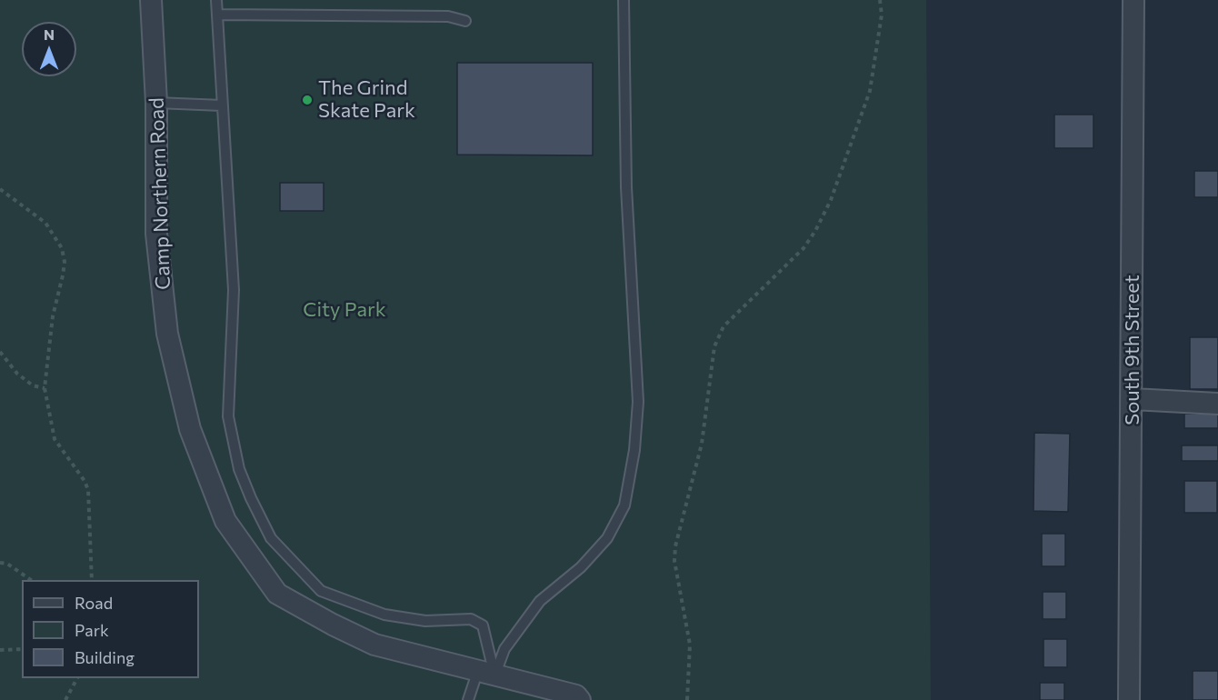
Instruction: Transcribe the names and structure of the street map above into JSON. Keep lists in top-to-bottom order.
{
  "streets": {
    "street": ["Camp Northern Road", "South 9th Street"]
  },
  "parks": ["City Park"],
  "places": ["The Grind Skate Park"],
  "legend": ["Road", "Park", "Building"],
  "north": "top"
}
